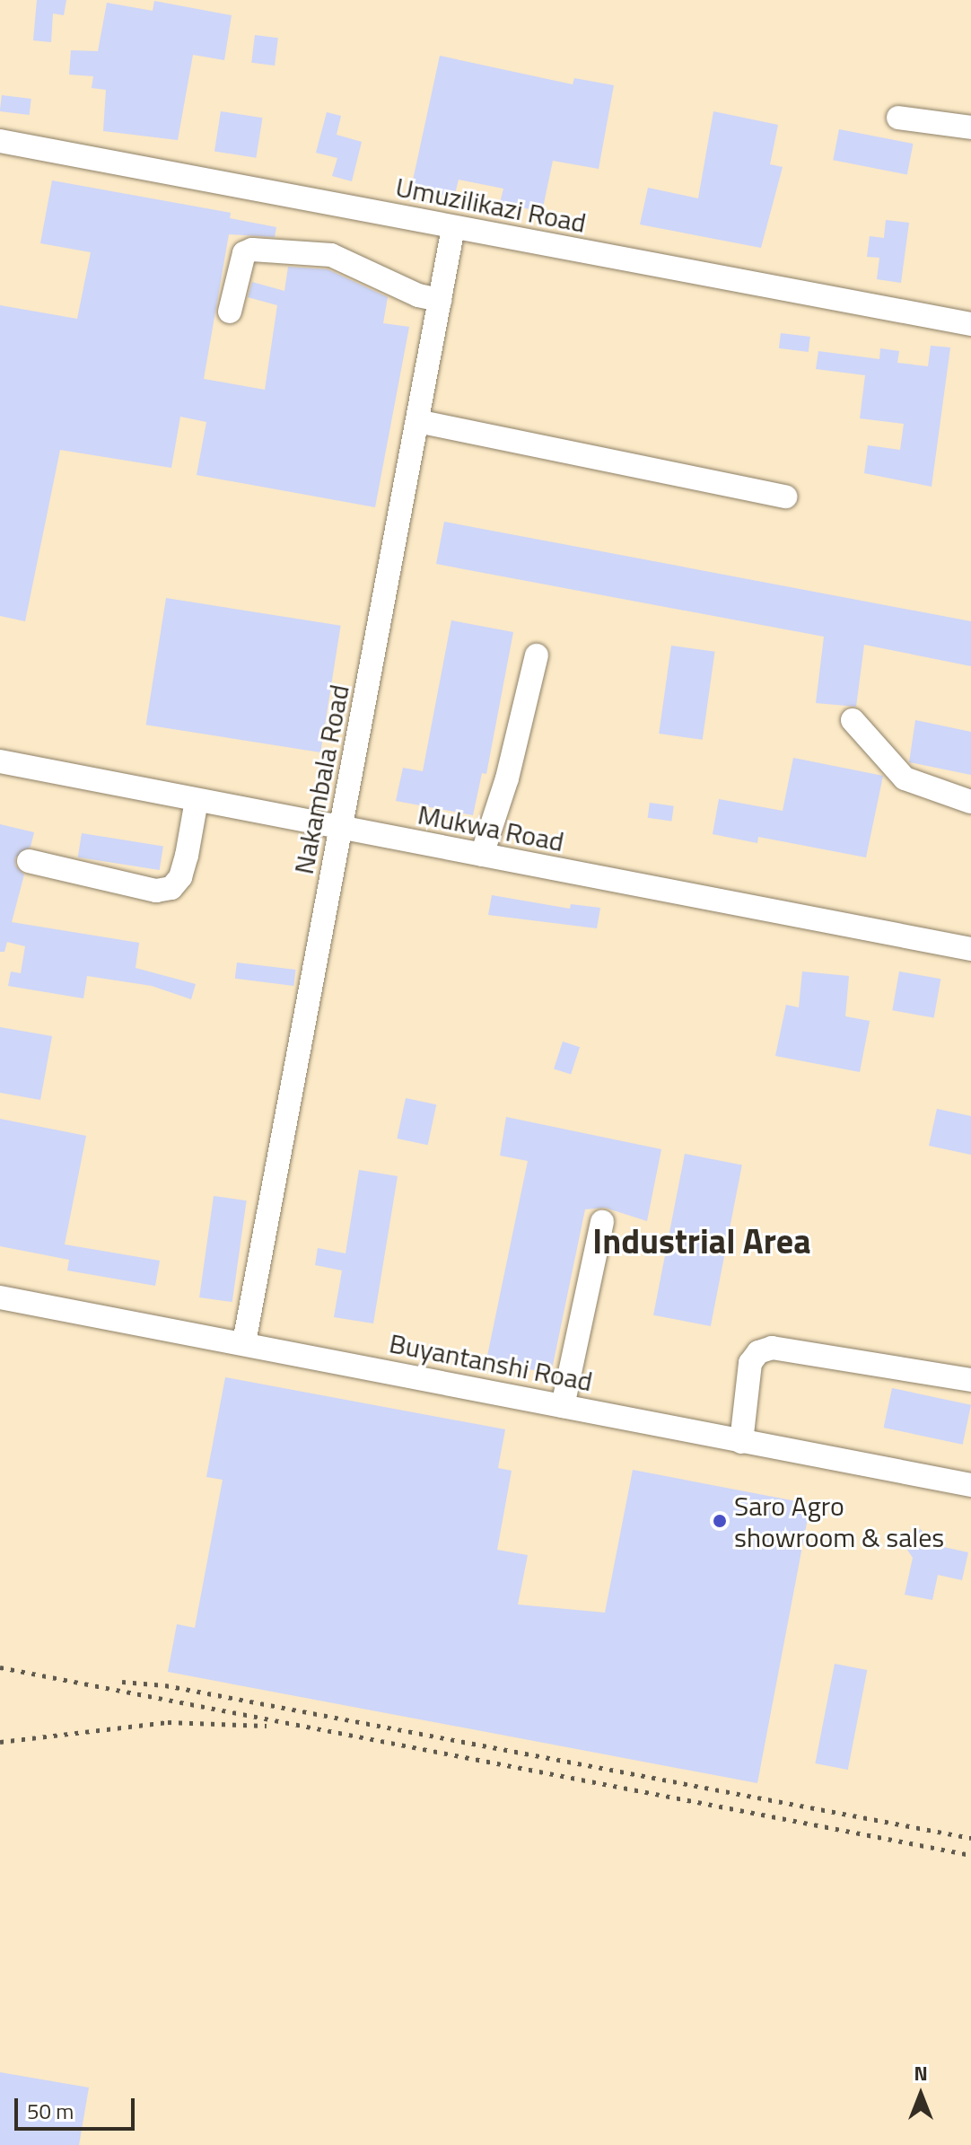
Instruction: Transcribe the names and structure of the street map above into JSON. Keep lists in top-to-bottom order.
{
  "streets": {
    "street": [
      "Umuzilikazi Road",
      "Nakambala Road",
      "Mukwa Road",
      "Buyantanshi Road"
    ]
  },
  "crossings": [
    ["Umuzilikazi Road", "Nakambala Road"],
    ["Nakambala Road", "Mukwa Road"],
    ["Nakambala Road", "Buyantanshi Road"]
  ],
  "districts": ["Industrial Area"],
  "places": ["Saro Agro showroom & sales"],
  "scale_bar": "50 m",
  "north": "top"
}
